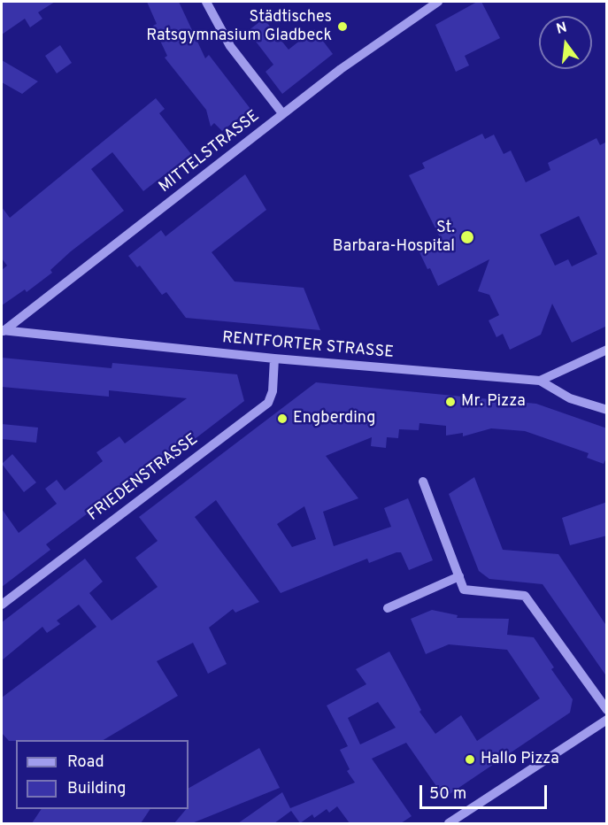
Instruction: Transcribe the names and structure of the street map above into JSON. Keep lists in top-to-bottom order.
{
  "streets": {
    "street": ["MITTELSTRASSE", "RENTFORTER STRASSE", "FRIEDENSTRASSE"]
  },
  "crossings": [
    ["MITTELSTRASSE", "RENTFORTER STRASSE"],
    ["RENTFORTER STRASSE", "FRIEDENSTRASSE"]
  ],
  "places": [
    "Städtisches Ratsgymnasium Gladbeck",
    "St. Barbara-Hospital",
    "Mr. Pizza",
    "Engberding",
    "Hallo Pizza"
  ],
  "legend": ["Road", "Building"],
  "scale_bar": "50 m",
  "north": "top"
}
